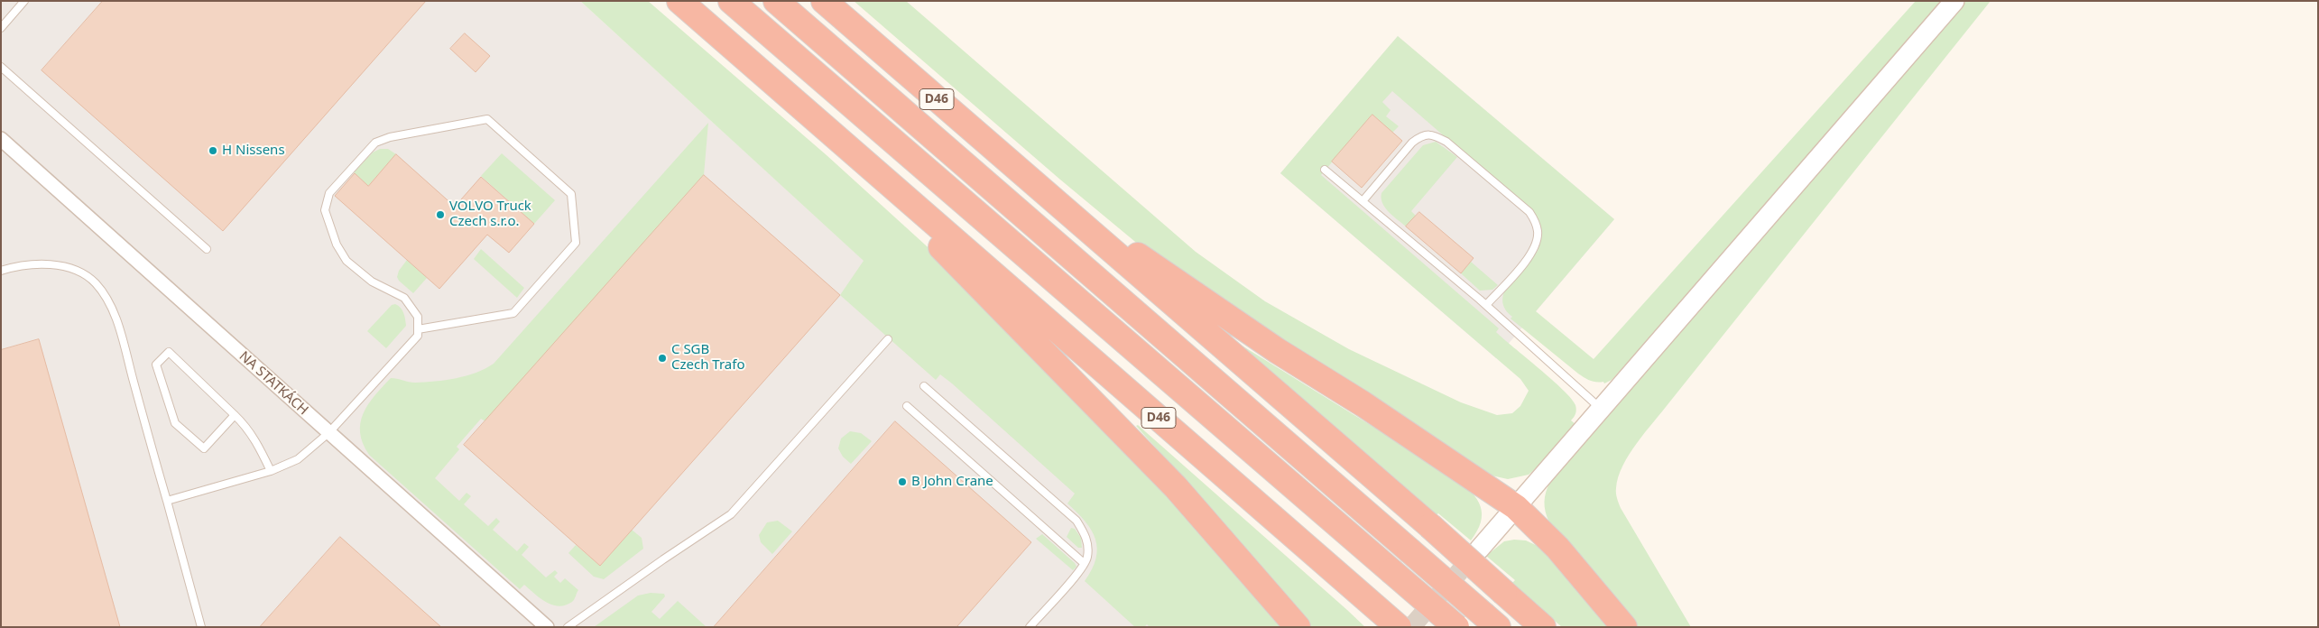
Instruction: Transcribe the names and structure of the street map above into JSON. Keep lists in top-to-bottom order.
{
  "streets": {
    "highway": ["D46"],
    "street": ["NA STATKÁCH"]
  },
  "places": [
    "H Nissens",
    "VOLVO Truck Czech s.r.o.",
    "C SGB Czech Trafo",
    "B John Crane"
  ]
}
